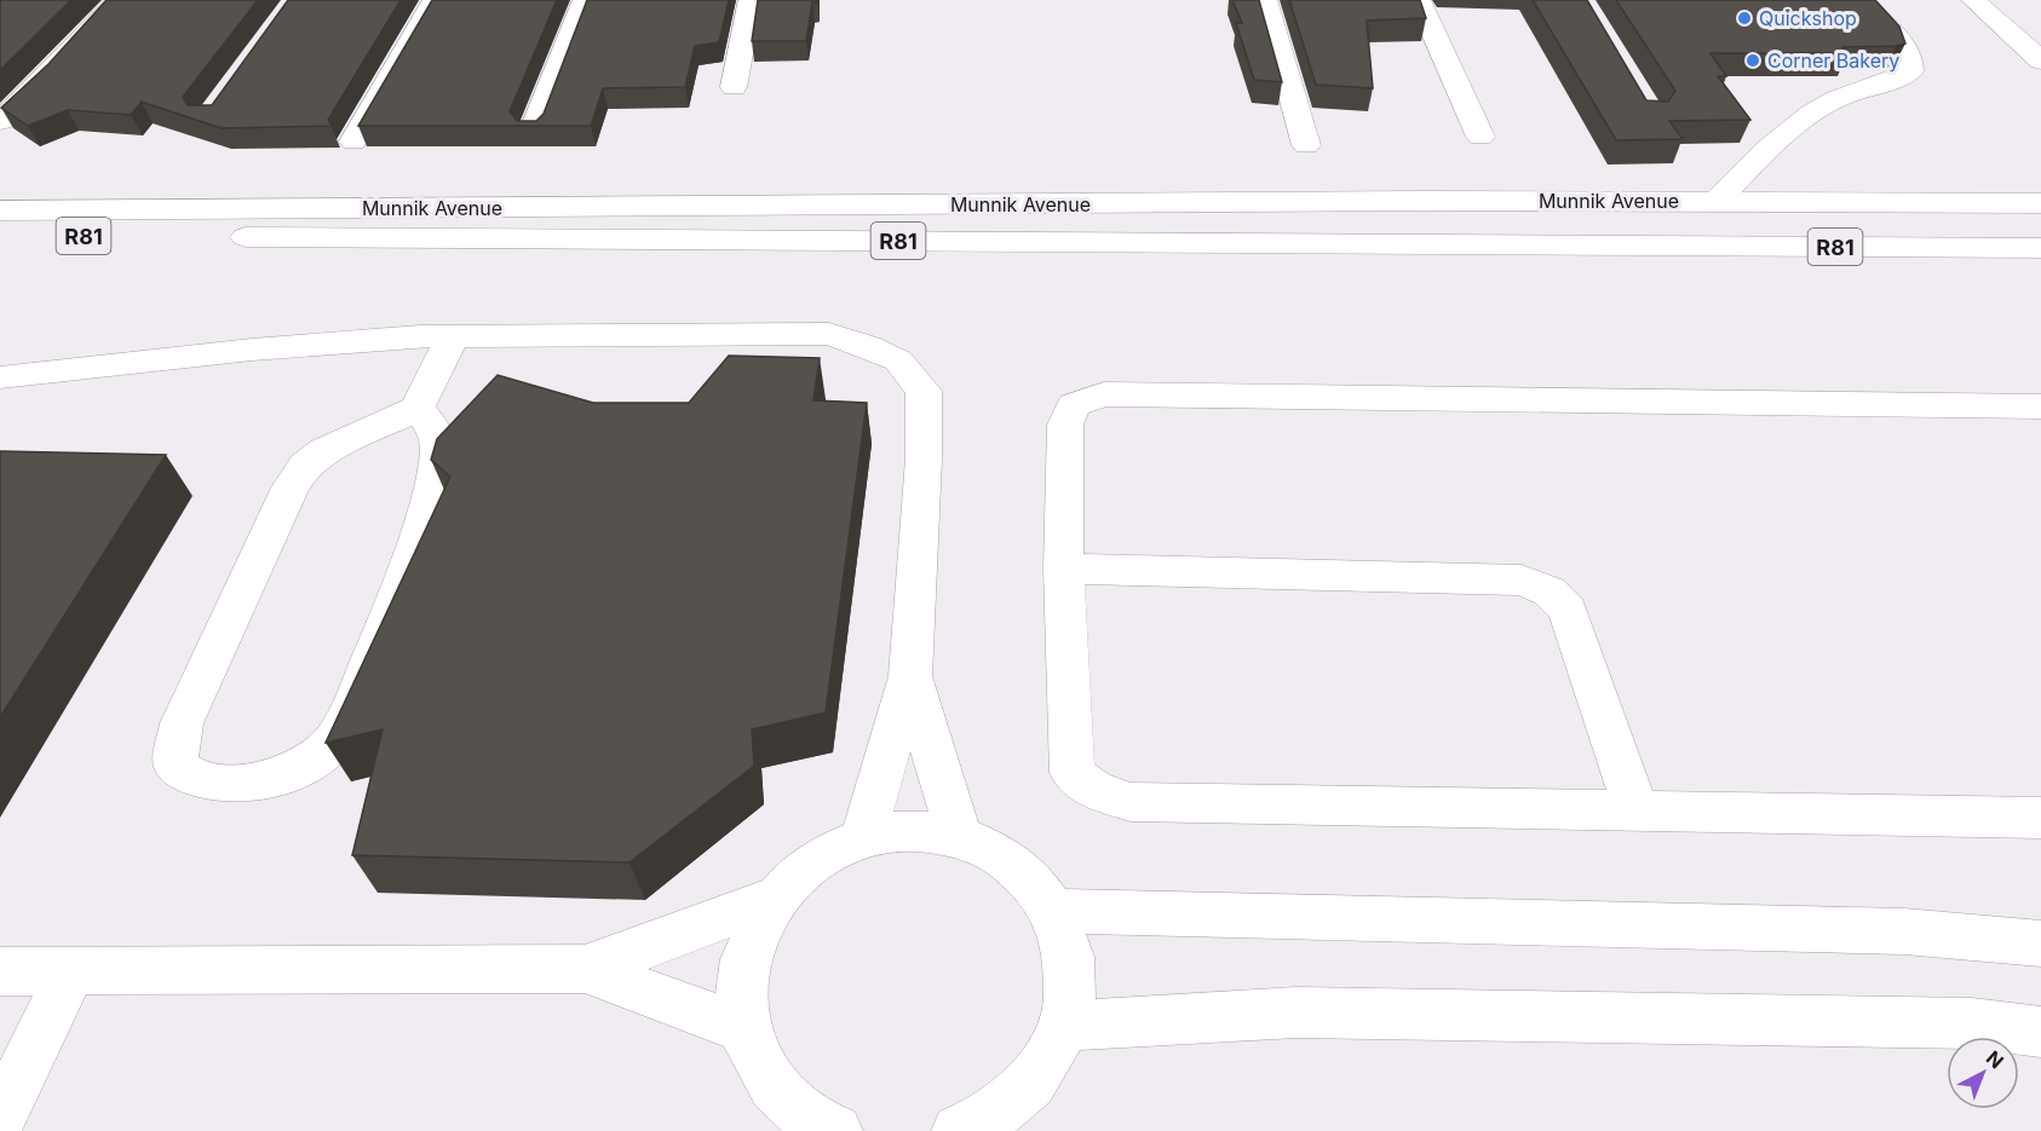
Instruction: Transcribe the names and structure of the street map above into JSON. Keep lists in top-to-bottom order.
{
  "streets": {
    "main road": ["Munnik Avenue", "R81"]
  },
  "places": ["Quickshop", "Corner Bakery"],
  "north": "top right"
}
